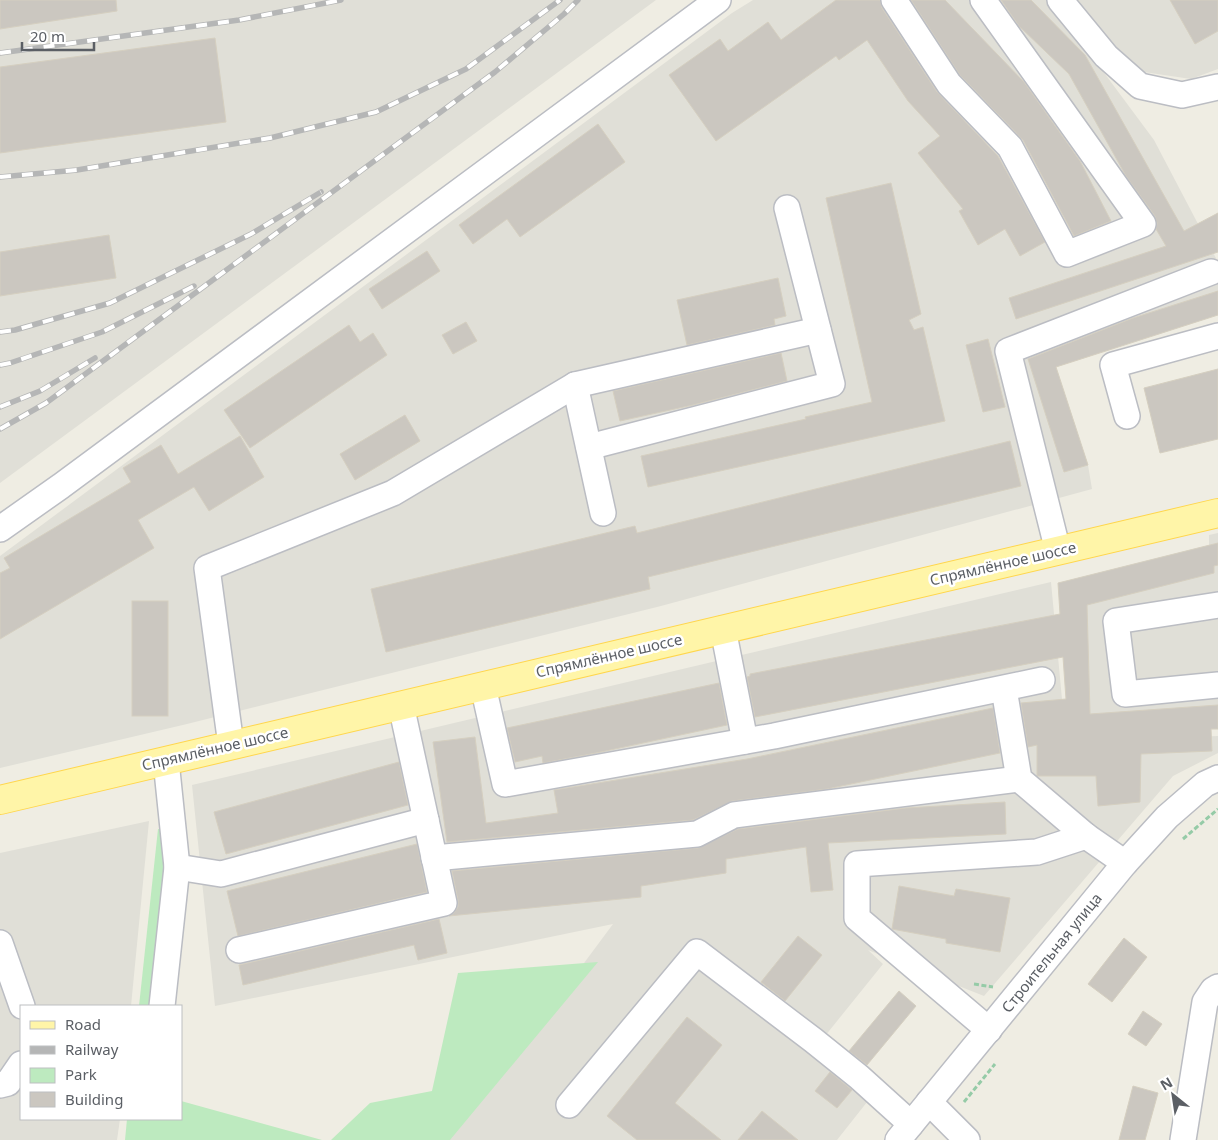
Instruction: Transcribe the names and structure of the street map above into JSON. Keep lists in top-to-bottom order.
{
  "streets": {
    "main road": ["Спрямлённое шоссе"],
    "street": ["Строительная улица"]
  },
  "legend": [
    "Road",
    "Railway",
    "Park",
    "Building"
  ],
  "scale_bar": "20 m",
  "north": "top left"
}
